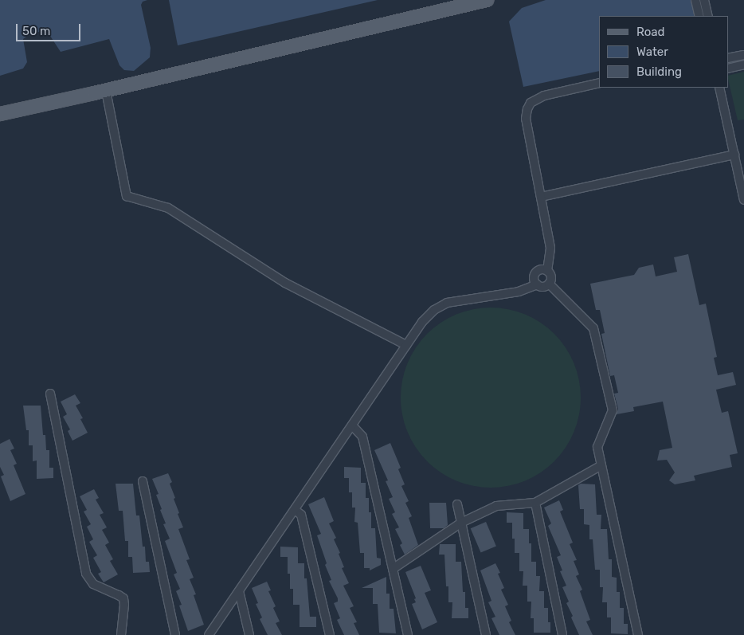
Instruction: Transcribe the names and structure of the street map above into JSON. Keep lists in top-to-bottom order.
{
  "legend": ["Road", "Water", "Building"],
  "scale_bar": "50 m"
}
